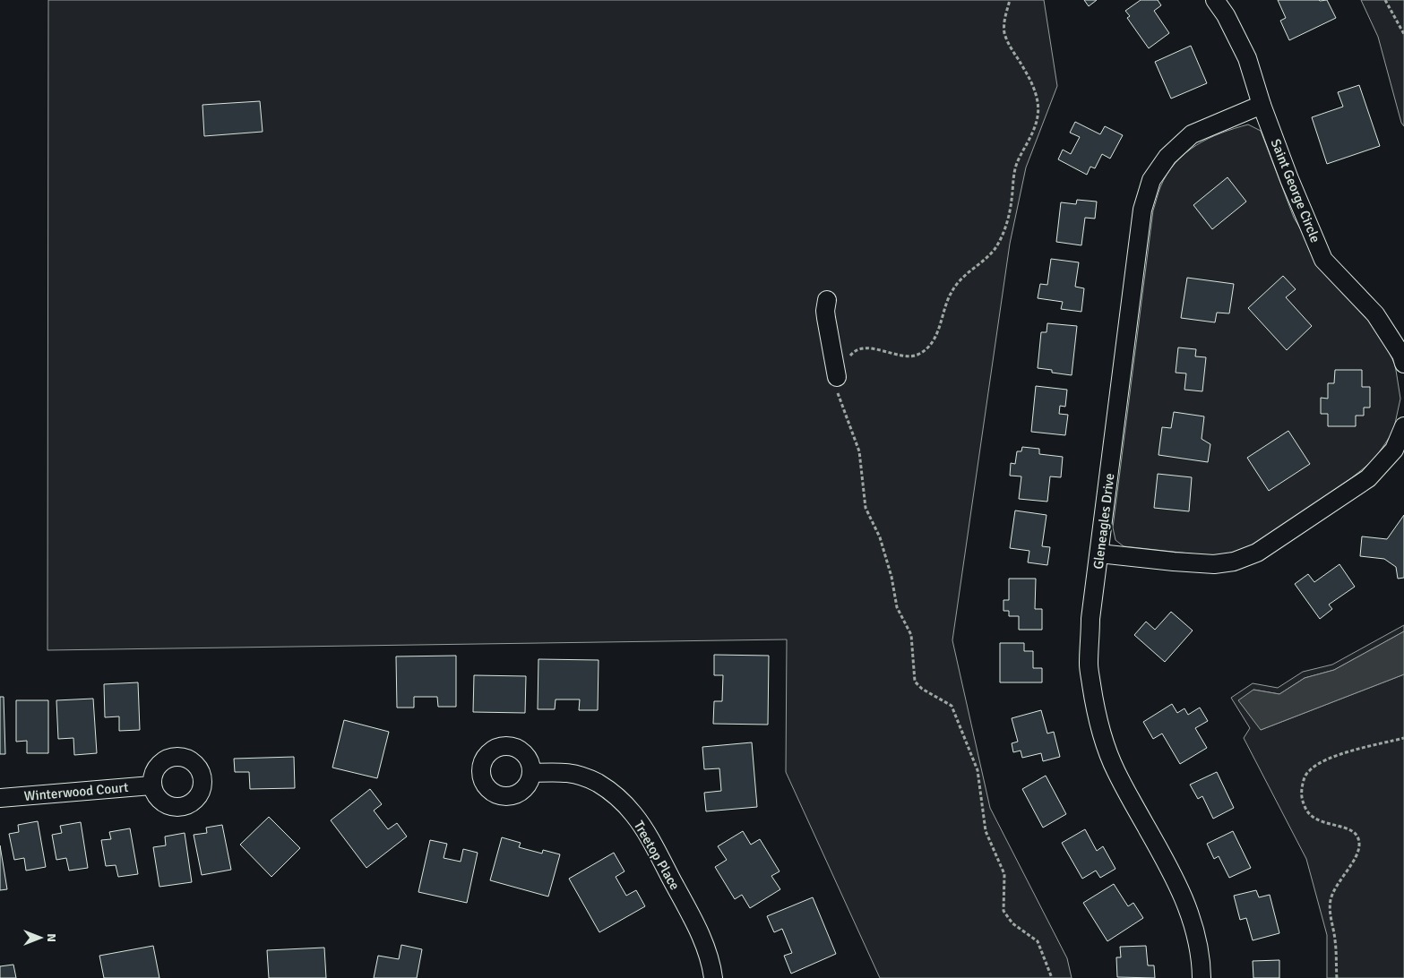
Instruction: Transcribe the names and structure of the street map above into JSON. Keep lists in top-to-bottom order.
{
  "streets": {
    "street": [
      "Saint George Circle",
      "Gleneagles Drive",
      "Winterwood Court",
      "Treetop Place"
    ]
  },
  "crossings": [
    ["Saint George Circle", "Gleneagles Drive"]
  ],
  "north": "right"
}
